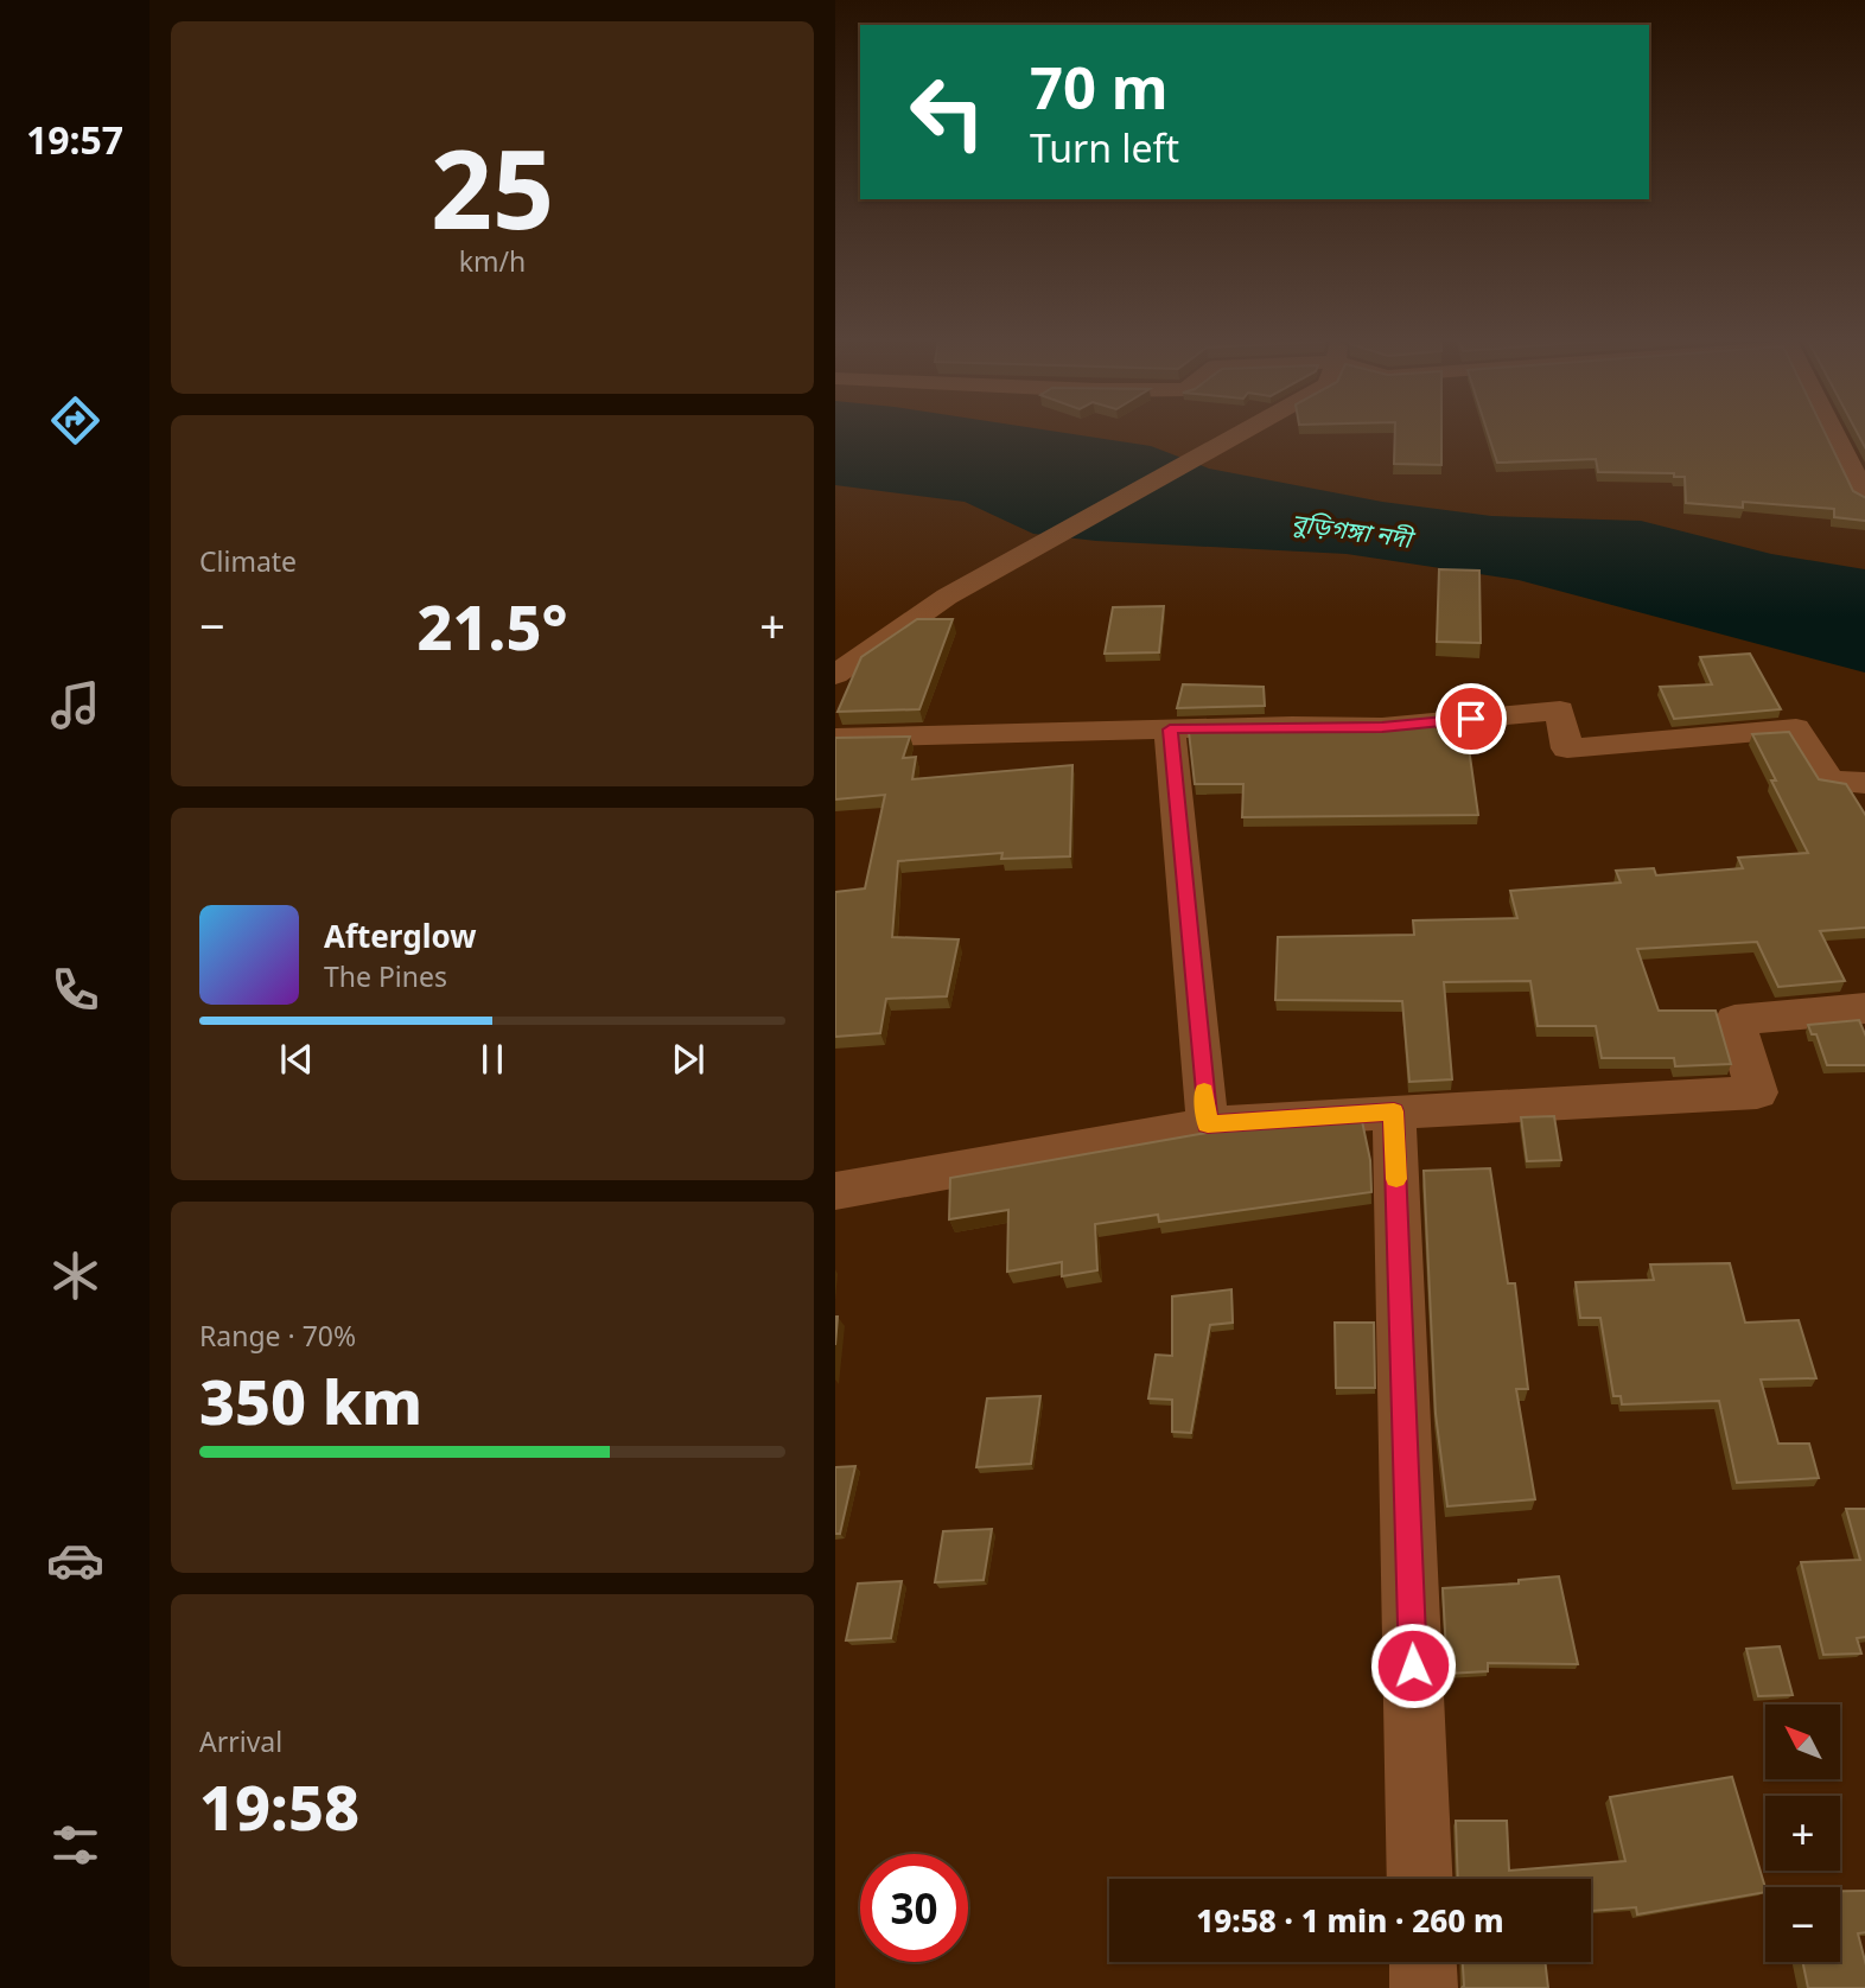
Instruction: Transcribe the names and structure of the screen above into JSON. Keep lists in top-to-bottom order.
{
  "water": ["বুড়িগঙ্গা নদী"],
  "north": "top left",
  "page": {
    "tabs": "19:57",
    "tile": [
      ["25", "km/h"],
      "Climate",
      ["Range · 70%", "350 km"],
      ["Arrival", "19:58"]
    ],
    "turn": ["70 m", "Turn left"],
    "heat": ["−", "21.5°", "+"],
    "song": ["Afterglow", "The Pines"],
    "map_buttons": ["+", "−"],
    "limit": "30",
    "trip": "19:58 · 1 min · 260 m"
  }
}
